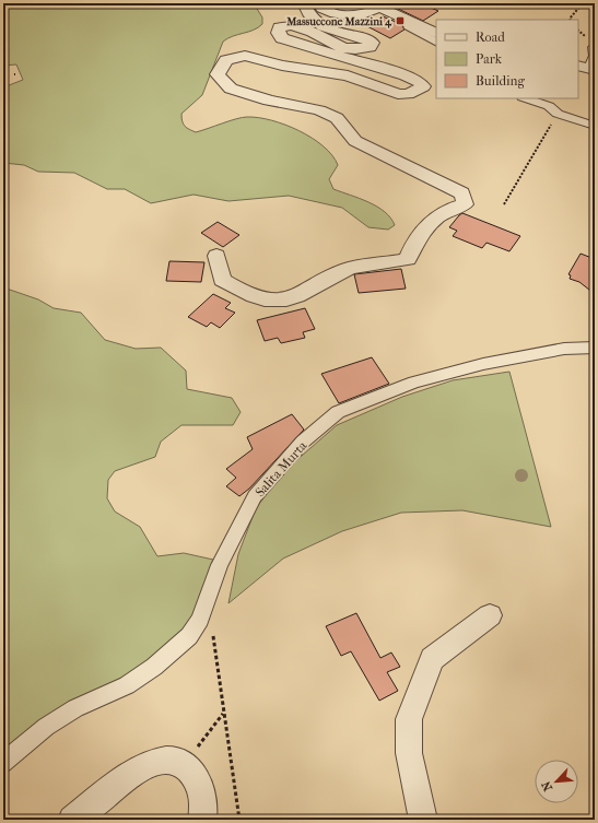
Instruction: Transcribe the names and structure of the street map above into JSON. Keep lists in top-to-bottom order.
{
  "streets": {
    "street": ["Salita Murta"]
  },
  "places": {
    "transit": ["Massuccone Mazzini 4"]
  },
  "legend": ["Road", "Park", "Building"],
  "north": "bottom left"
}
